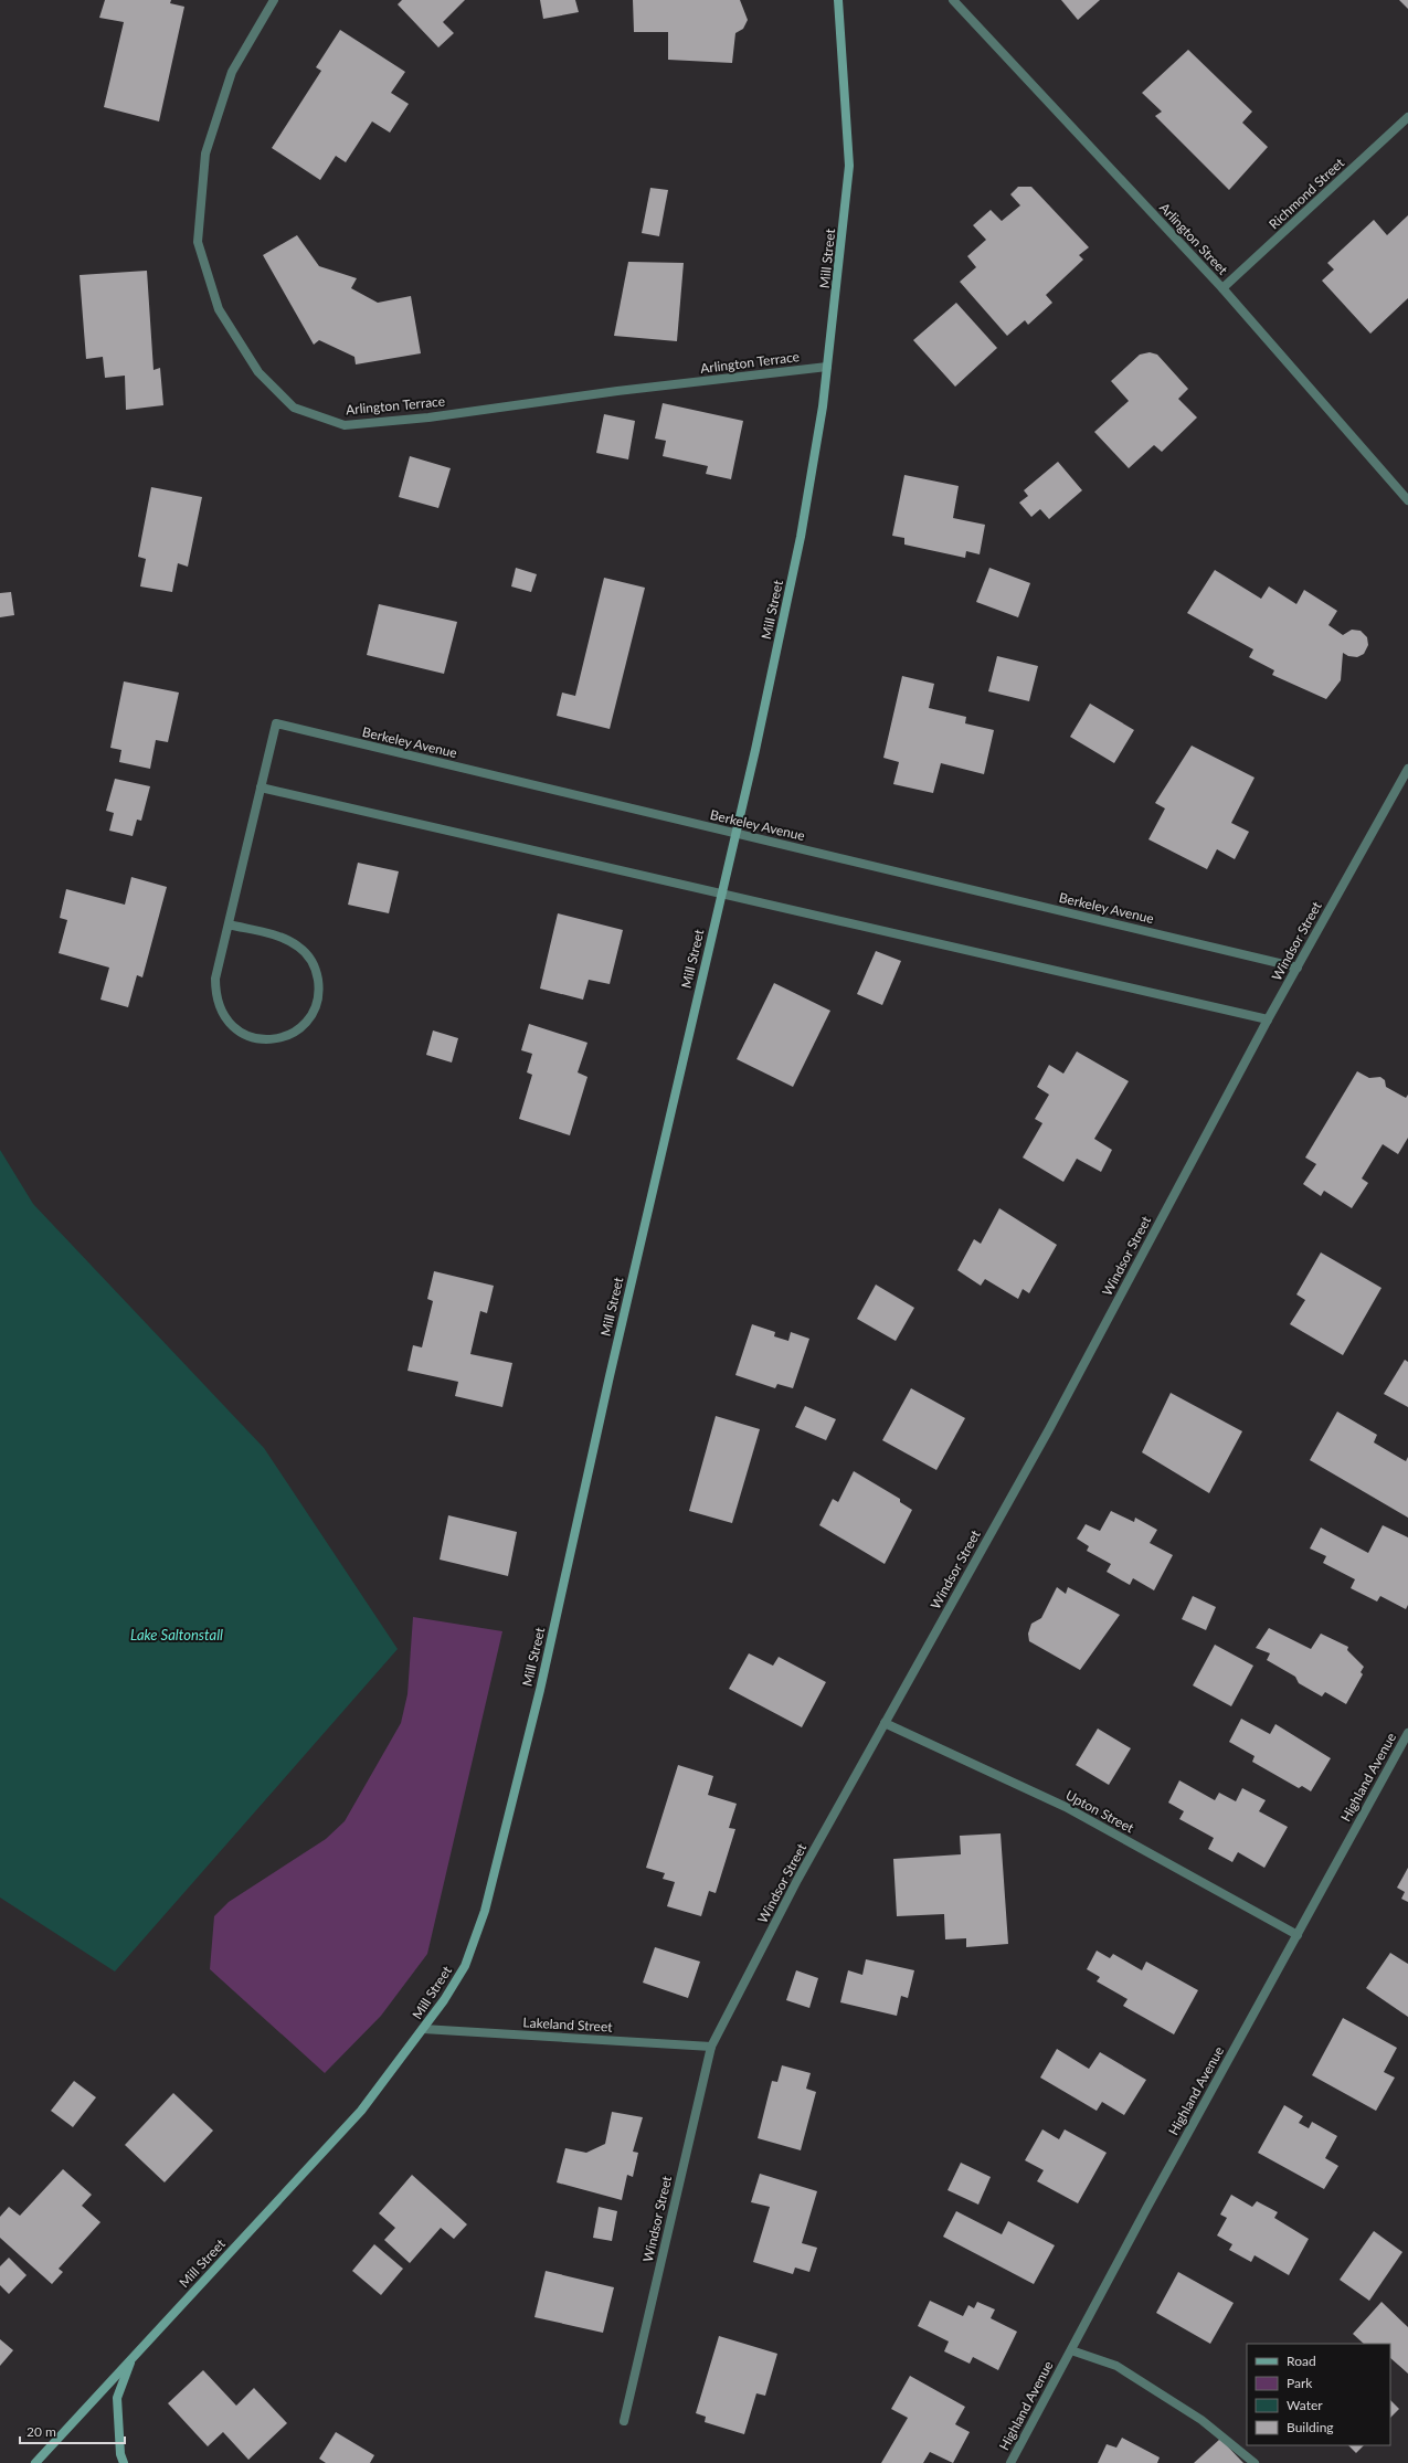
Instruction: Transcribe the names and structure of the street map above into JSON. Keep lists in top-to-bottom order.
{
  "streets": {
    "main road": ["Mill Street"],
    "street": [
      "Richmond Street",
      "Arlington Street",
      "Arlington Terrace",
      "Berkeley Avenue",
      "Windsor Street",
      "Highland Avenue",
      "Upton Street",
      "Lakeland Street"
    ]
  },
  "crossings": [
    ["Richmond Street", "Arlington Street"],
    ["Mill Street", "Arlington Terrace"],
    ["Mill Street", "Berkeley Avenue"],
    ["Mill Street", "Lakeland Street"],
    ["Berkeley Avenue", "Windsor Street"],
    ["Windsor Street", "Upton Street"],
    ["Windsor Street", "Lakeland Street"],
    ["Highland Avenue", "Upton Street"]
  ],
  "water": ["Lake Saltonstall"],
  "legend": [
    "Road",
    "Park",
    "Water",
    "Building"
  ],
  "scale_bar": "20 m"
}
